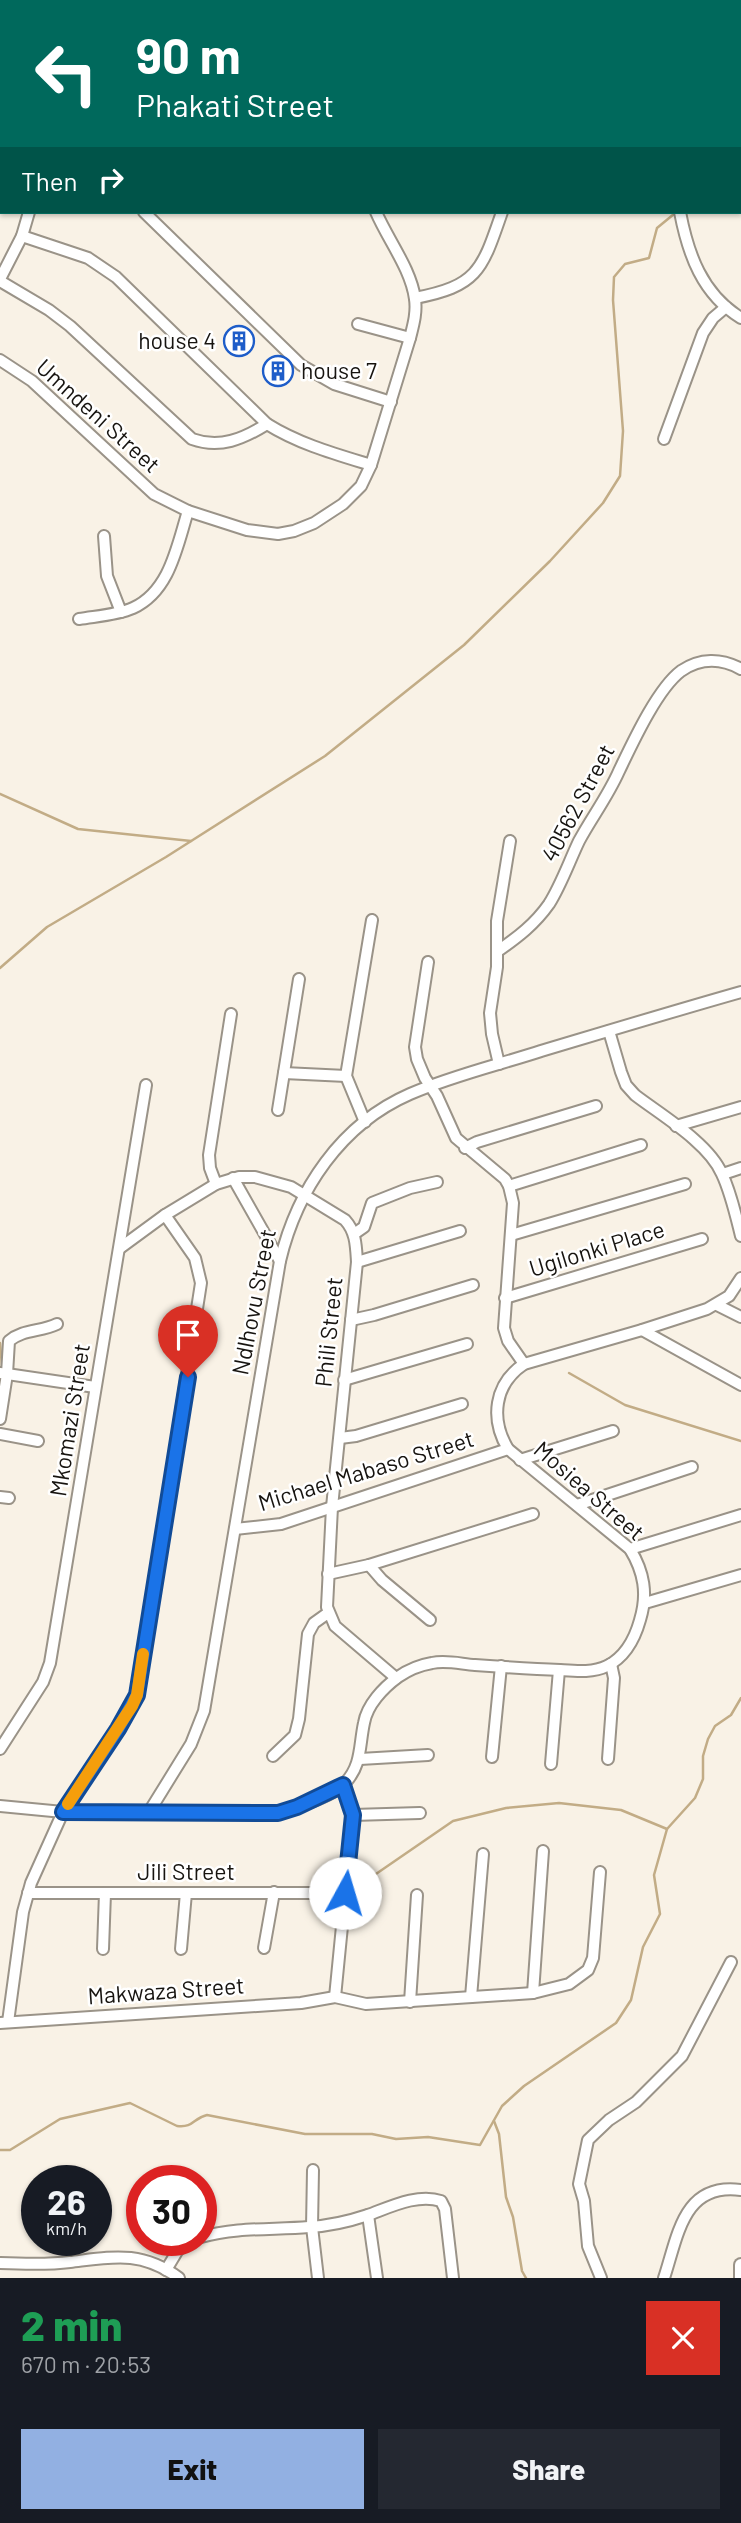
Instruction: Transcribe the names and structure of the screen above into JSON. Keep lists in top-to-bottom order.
{
  "streets": {
    "street": [
      "Umndeni Street",
      "40562 Street",
      "Ugilonki Place",
      "Ndlhovu Street",
      "Phili Street",
      "Mkomazi Street",
      "Michael Mabaso Street",
      "Mosiea Street",
      "Jili Street",
      "Makwaza Street"
    ]
  },
  "crossings": [
    ["Ndlhovu Street", "Michael Mabaso Street"],
    ["Phili Street", "Michael Mabaso Street"],
    ["Michael Mabaso Street", "Mosiea Street"]
  ],
  "places": {
    "building": ["house 4", "house 7"]
  },
  "page": {
    "turn": ["90 m", "Phakati Street"],
    "then": "Then",
    "speed": "26 km/h",
    "limit": "30",
    "heading": ["2 min", "670 m · 20:53"],
    "buttons": ["Exit", "Share"]
  }
}
